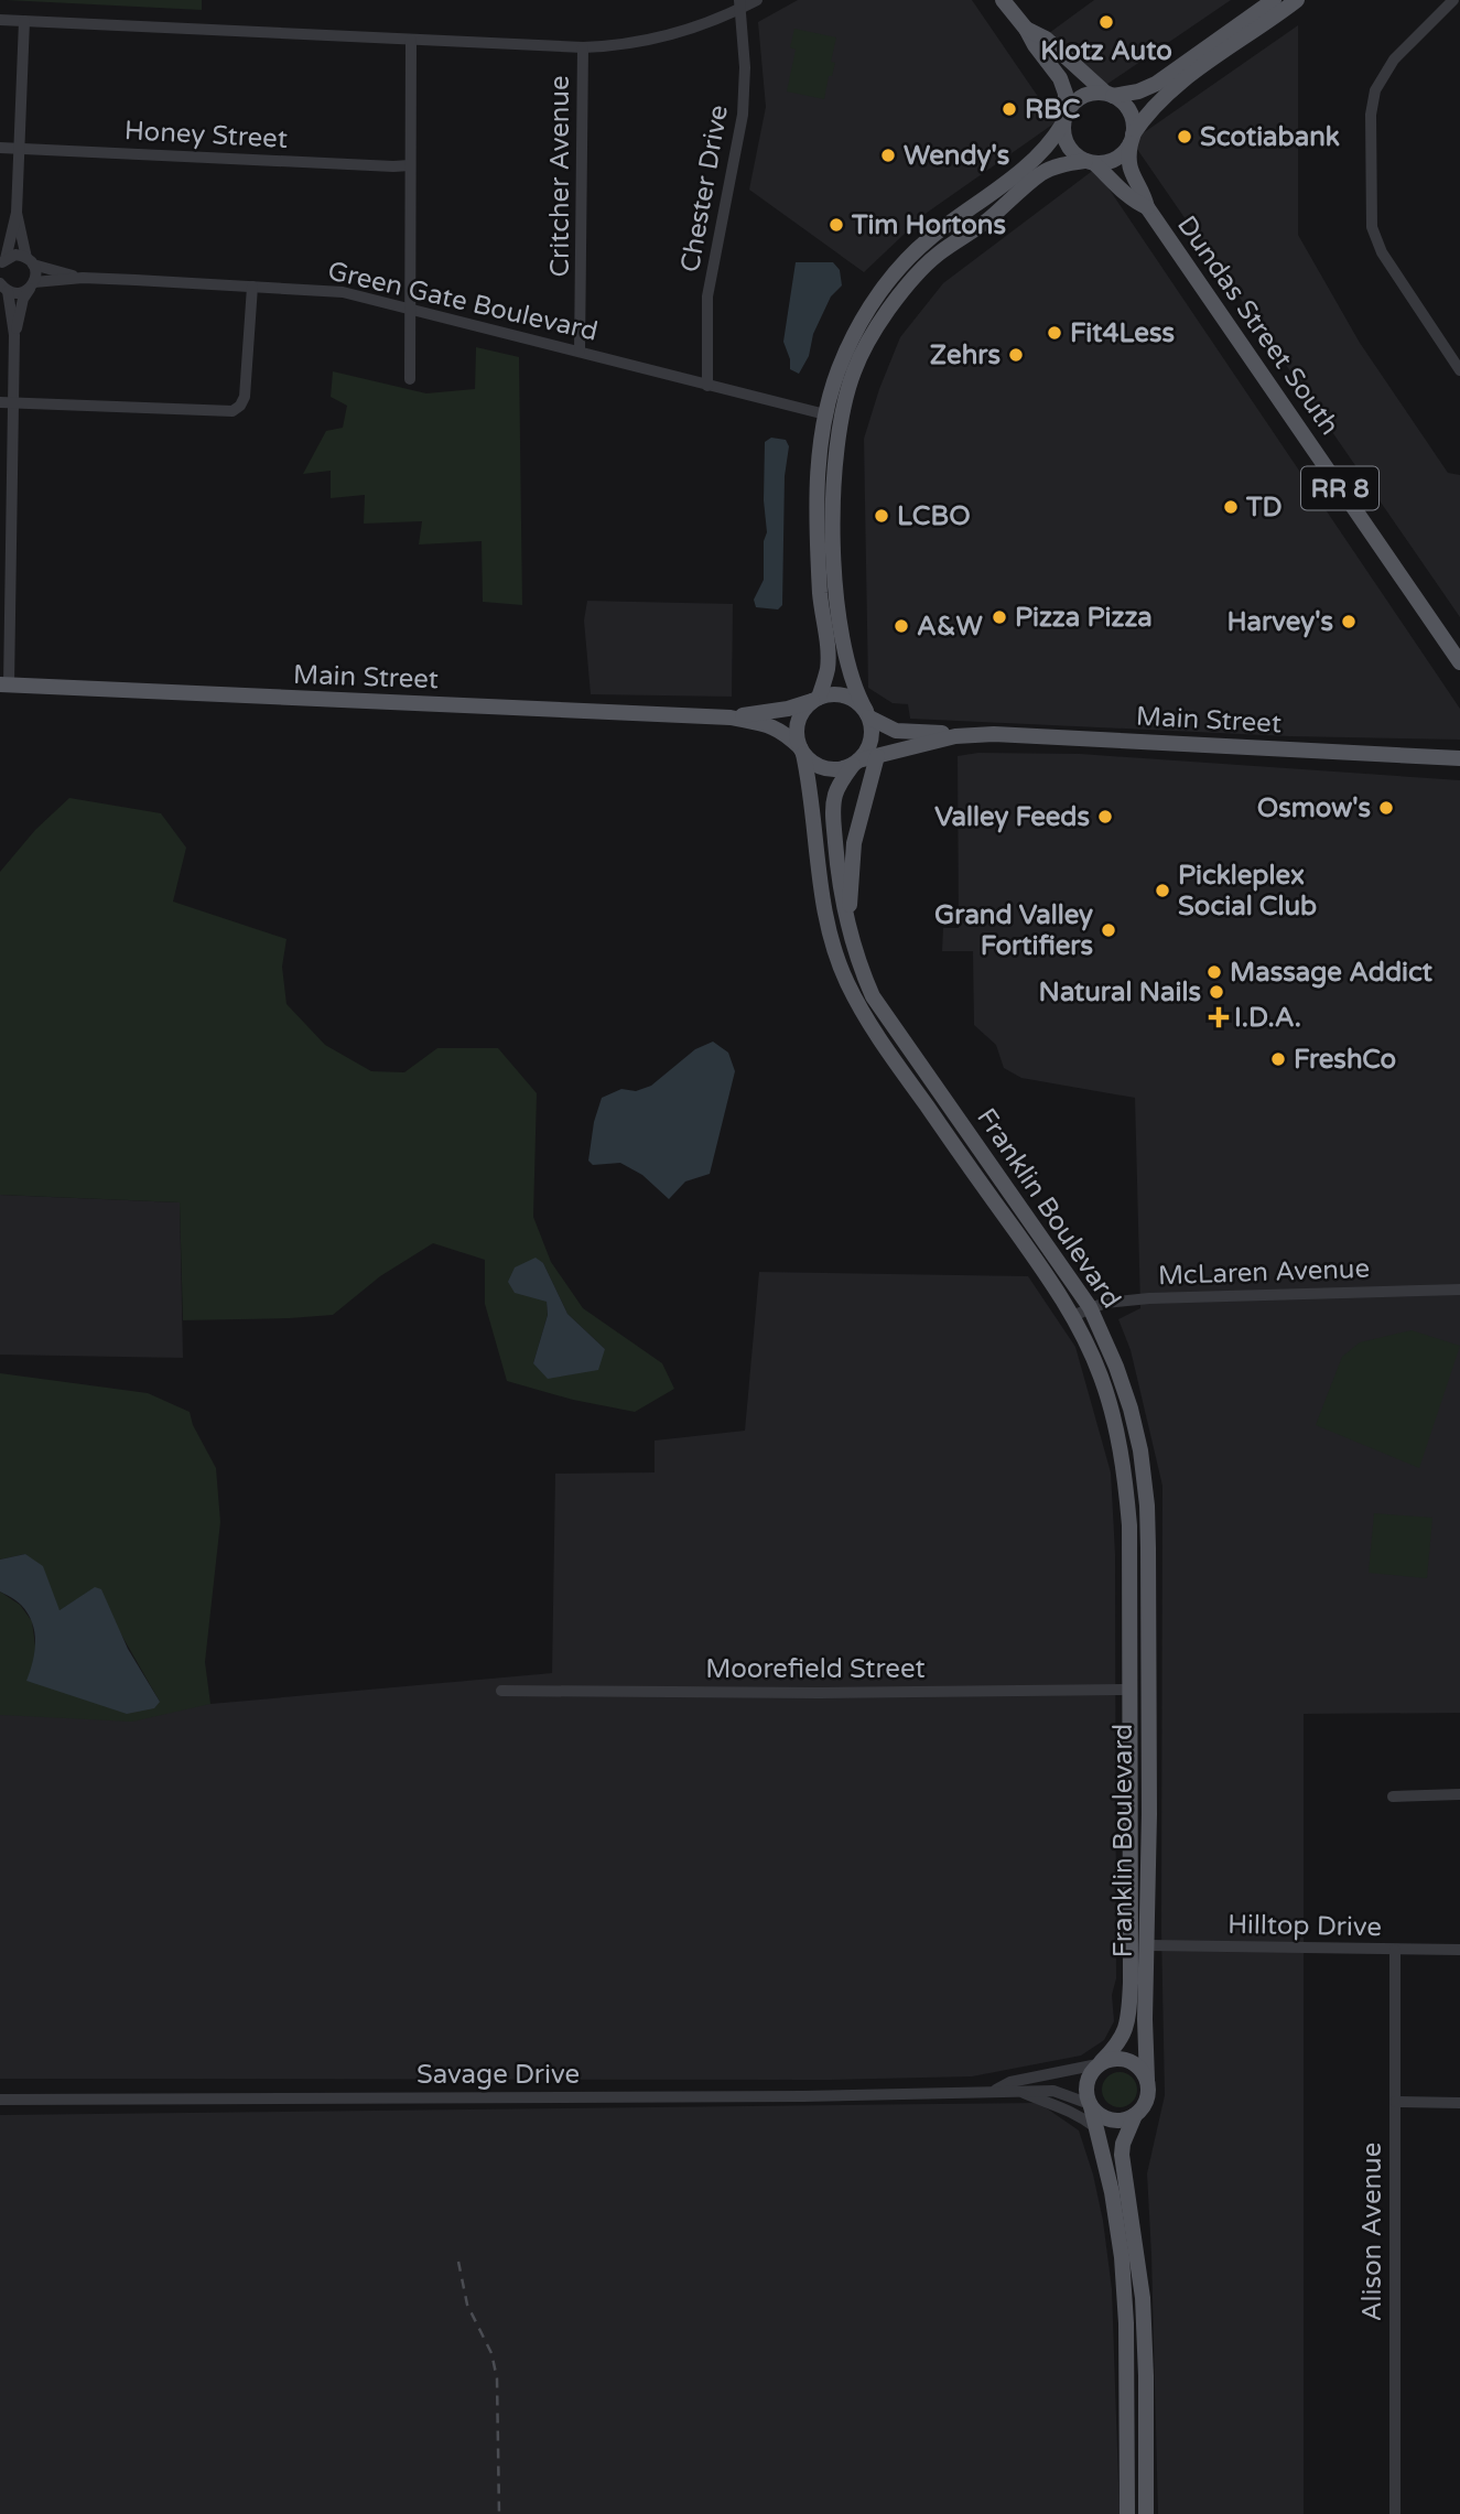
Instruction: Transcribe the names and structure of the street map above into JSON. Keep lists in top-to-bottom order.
{
  "streets": {
    "main road": [
      "Dundas Street South",
      "RR 8",
      "Main Street",
      "Franklin Boulevard"
    ],
    "street": [
      "Honey Street",
      "Critcher Avenue",
      "Chester Drive",
      "Green Gate Boulevard",
      "McLaren Avenue",
      "Moorefield Street",
      "Hilltop Drive",
      "Savage Drive",
      "Alison Avenue"
    ]
  },
  "crossings": [
    ["Critcher Avenue", "Green Gate Boulevard"],
    ["Chester Drive", "Green Gate Boulevard"],
    ["Main Street", "Franklin Boulevard"],
    ["Franklin Boulevard", "McLaren Avenue"],
    ["Franklin Boulevard", "Moorefield Street"],
    ["Franklin Boulevard", "Hilltop Drive"],
    ["Franklin Boulevard", "Savage Drive"],
    ["Hilltop Drive", "Alison Avenue"]
  ],
  "places": {
    "other": [
      "Klotz Auto",
      "RBC",
      "Scotiabank",
      "Wendy's",
      "Tim Hortons",
      "Fit4Less",
      "Zehrs",
      "TD",
      "LCBO",
      "Pizza Pizza",
      "Harvey's",
      "A&W",
      "Osmow's",
      "Valley Feeds",
      "Pickleplex Social Club",
      "Grand Valley Fortifiers",
      "Massage Addict",
      "Natural Nails",
      "FreshCo"
    ],
    "health": ["I.D.A."]
  }
}
